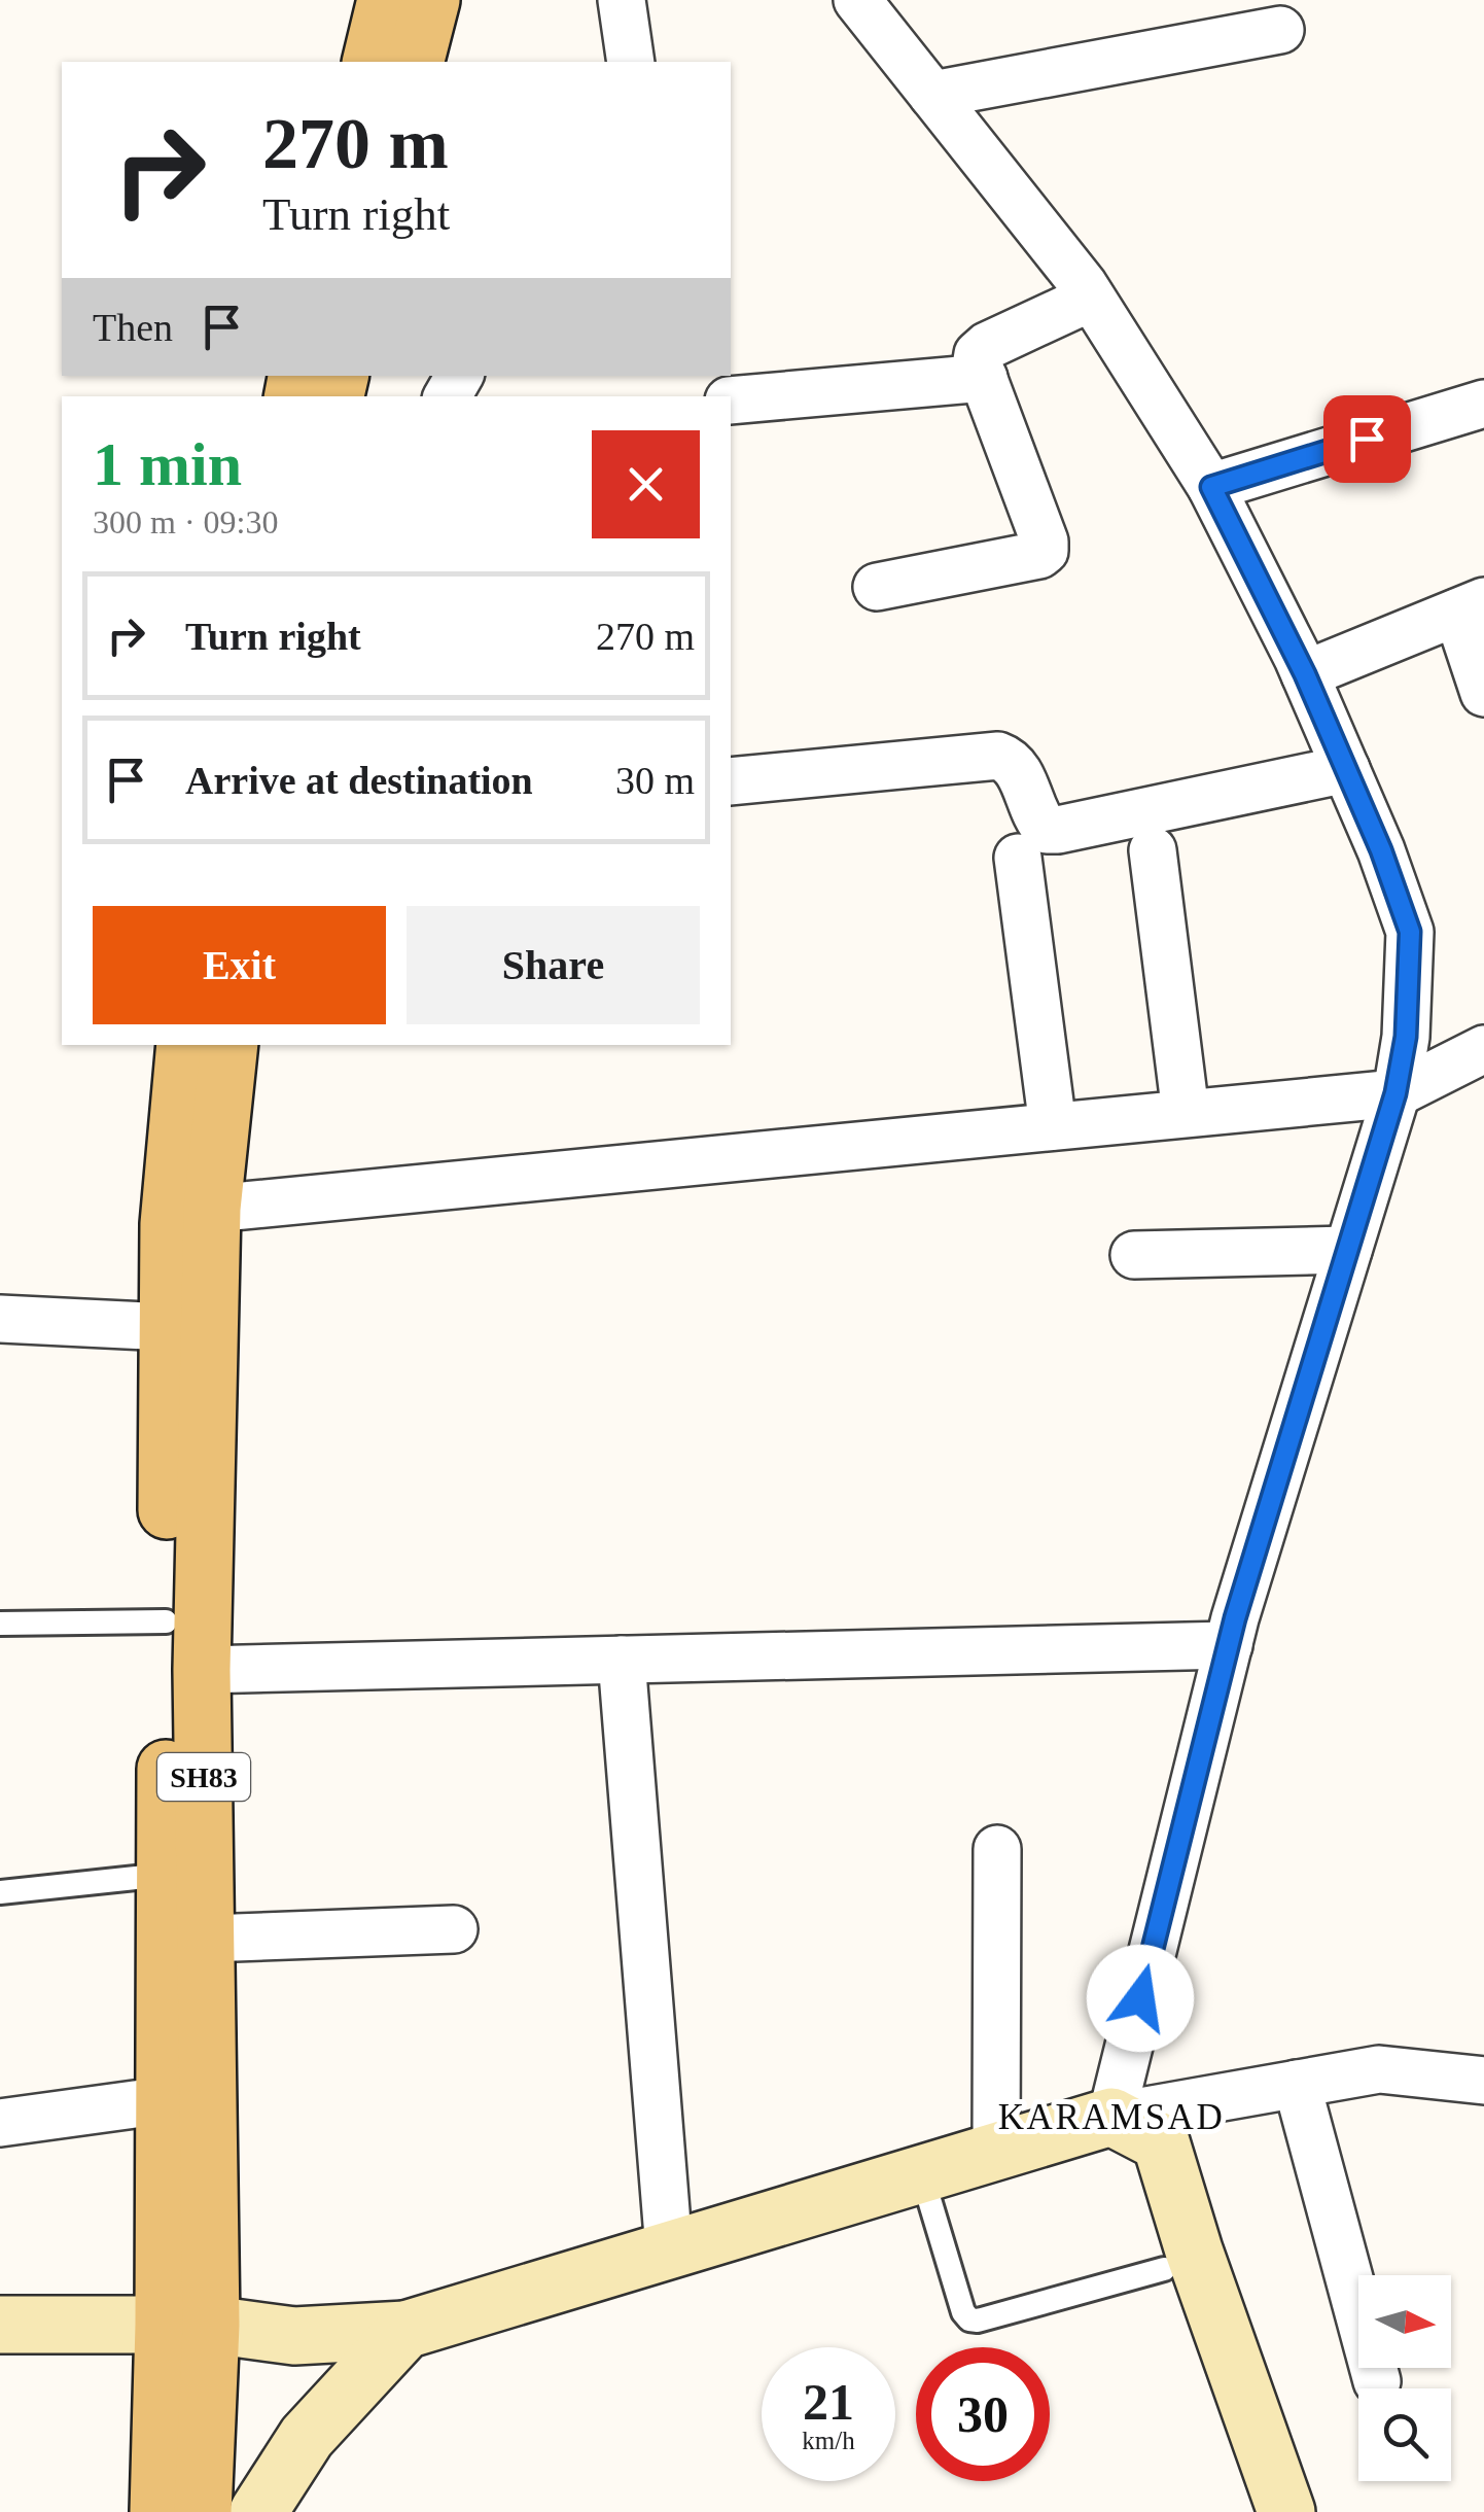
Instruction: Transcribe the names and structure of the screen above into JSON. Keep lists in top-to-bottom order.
{
  "streets": {
    "main road": ["SH83"]
  },
  "districts": ["KARAMSAD"],
  "north": "right",
  "page": {
    "turn": ["270 m", "Turn right"],
    "then": "Then",
    "heading": ["1 min", "300 m · 09:30"],
    "list": [
      {
        "name": "Turn right",
        "value": "270 m"
      },
      {
        "name": "Arrive at destination",
        "value": "30 m"
      }
    ],
    "buttons": ["Exit", "Share"],
    "speed": "21 km/h",
    "limit": "30"
  }
}
